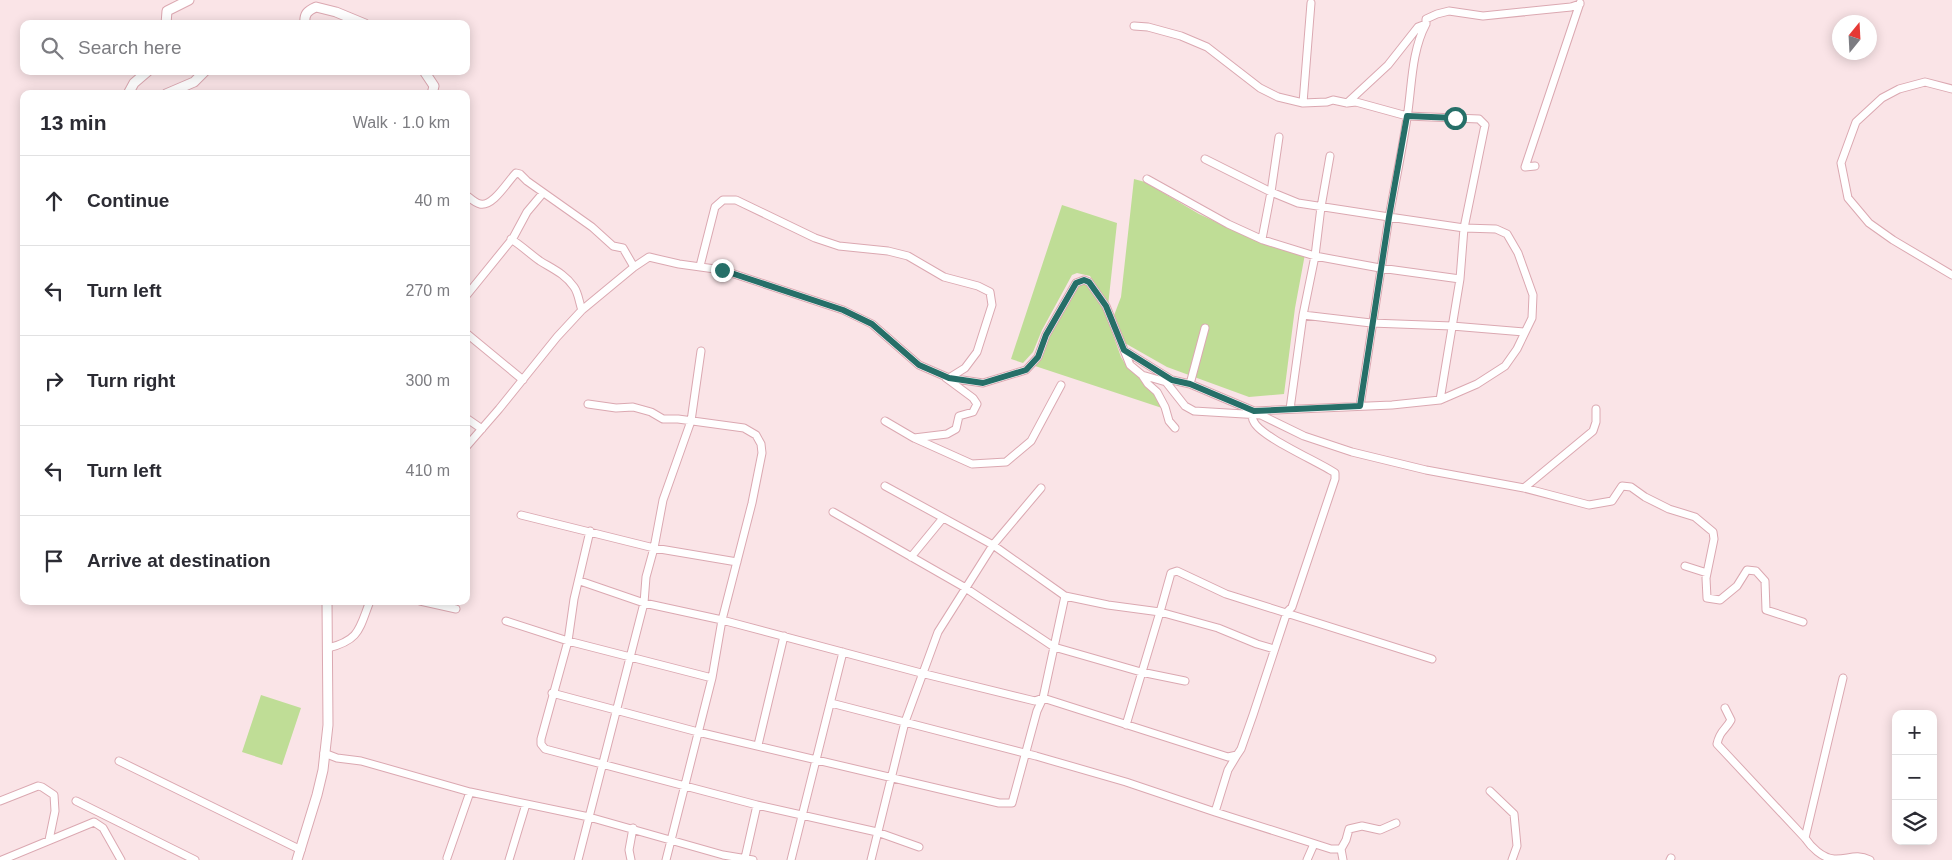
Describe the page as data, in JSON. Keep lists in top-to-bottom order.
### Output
{
  "north": "top",
  "page": {
    "search": "Search here",
    "heading": ["13 min", "Walk · 1.0 km"],
    "list": [
      ["Continue", "40 m"],
      ["Turn left", "270 m"],
      ["Turn right", "300 m"],
      ["Turn left", "410 m"],
      "Arrive at destination"
    ],
    "map_buttons": ["+", "−"]
  }
}
